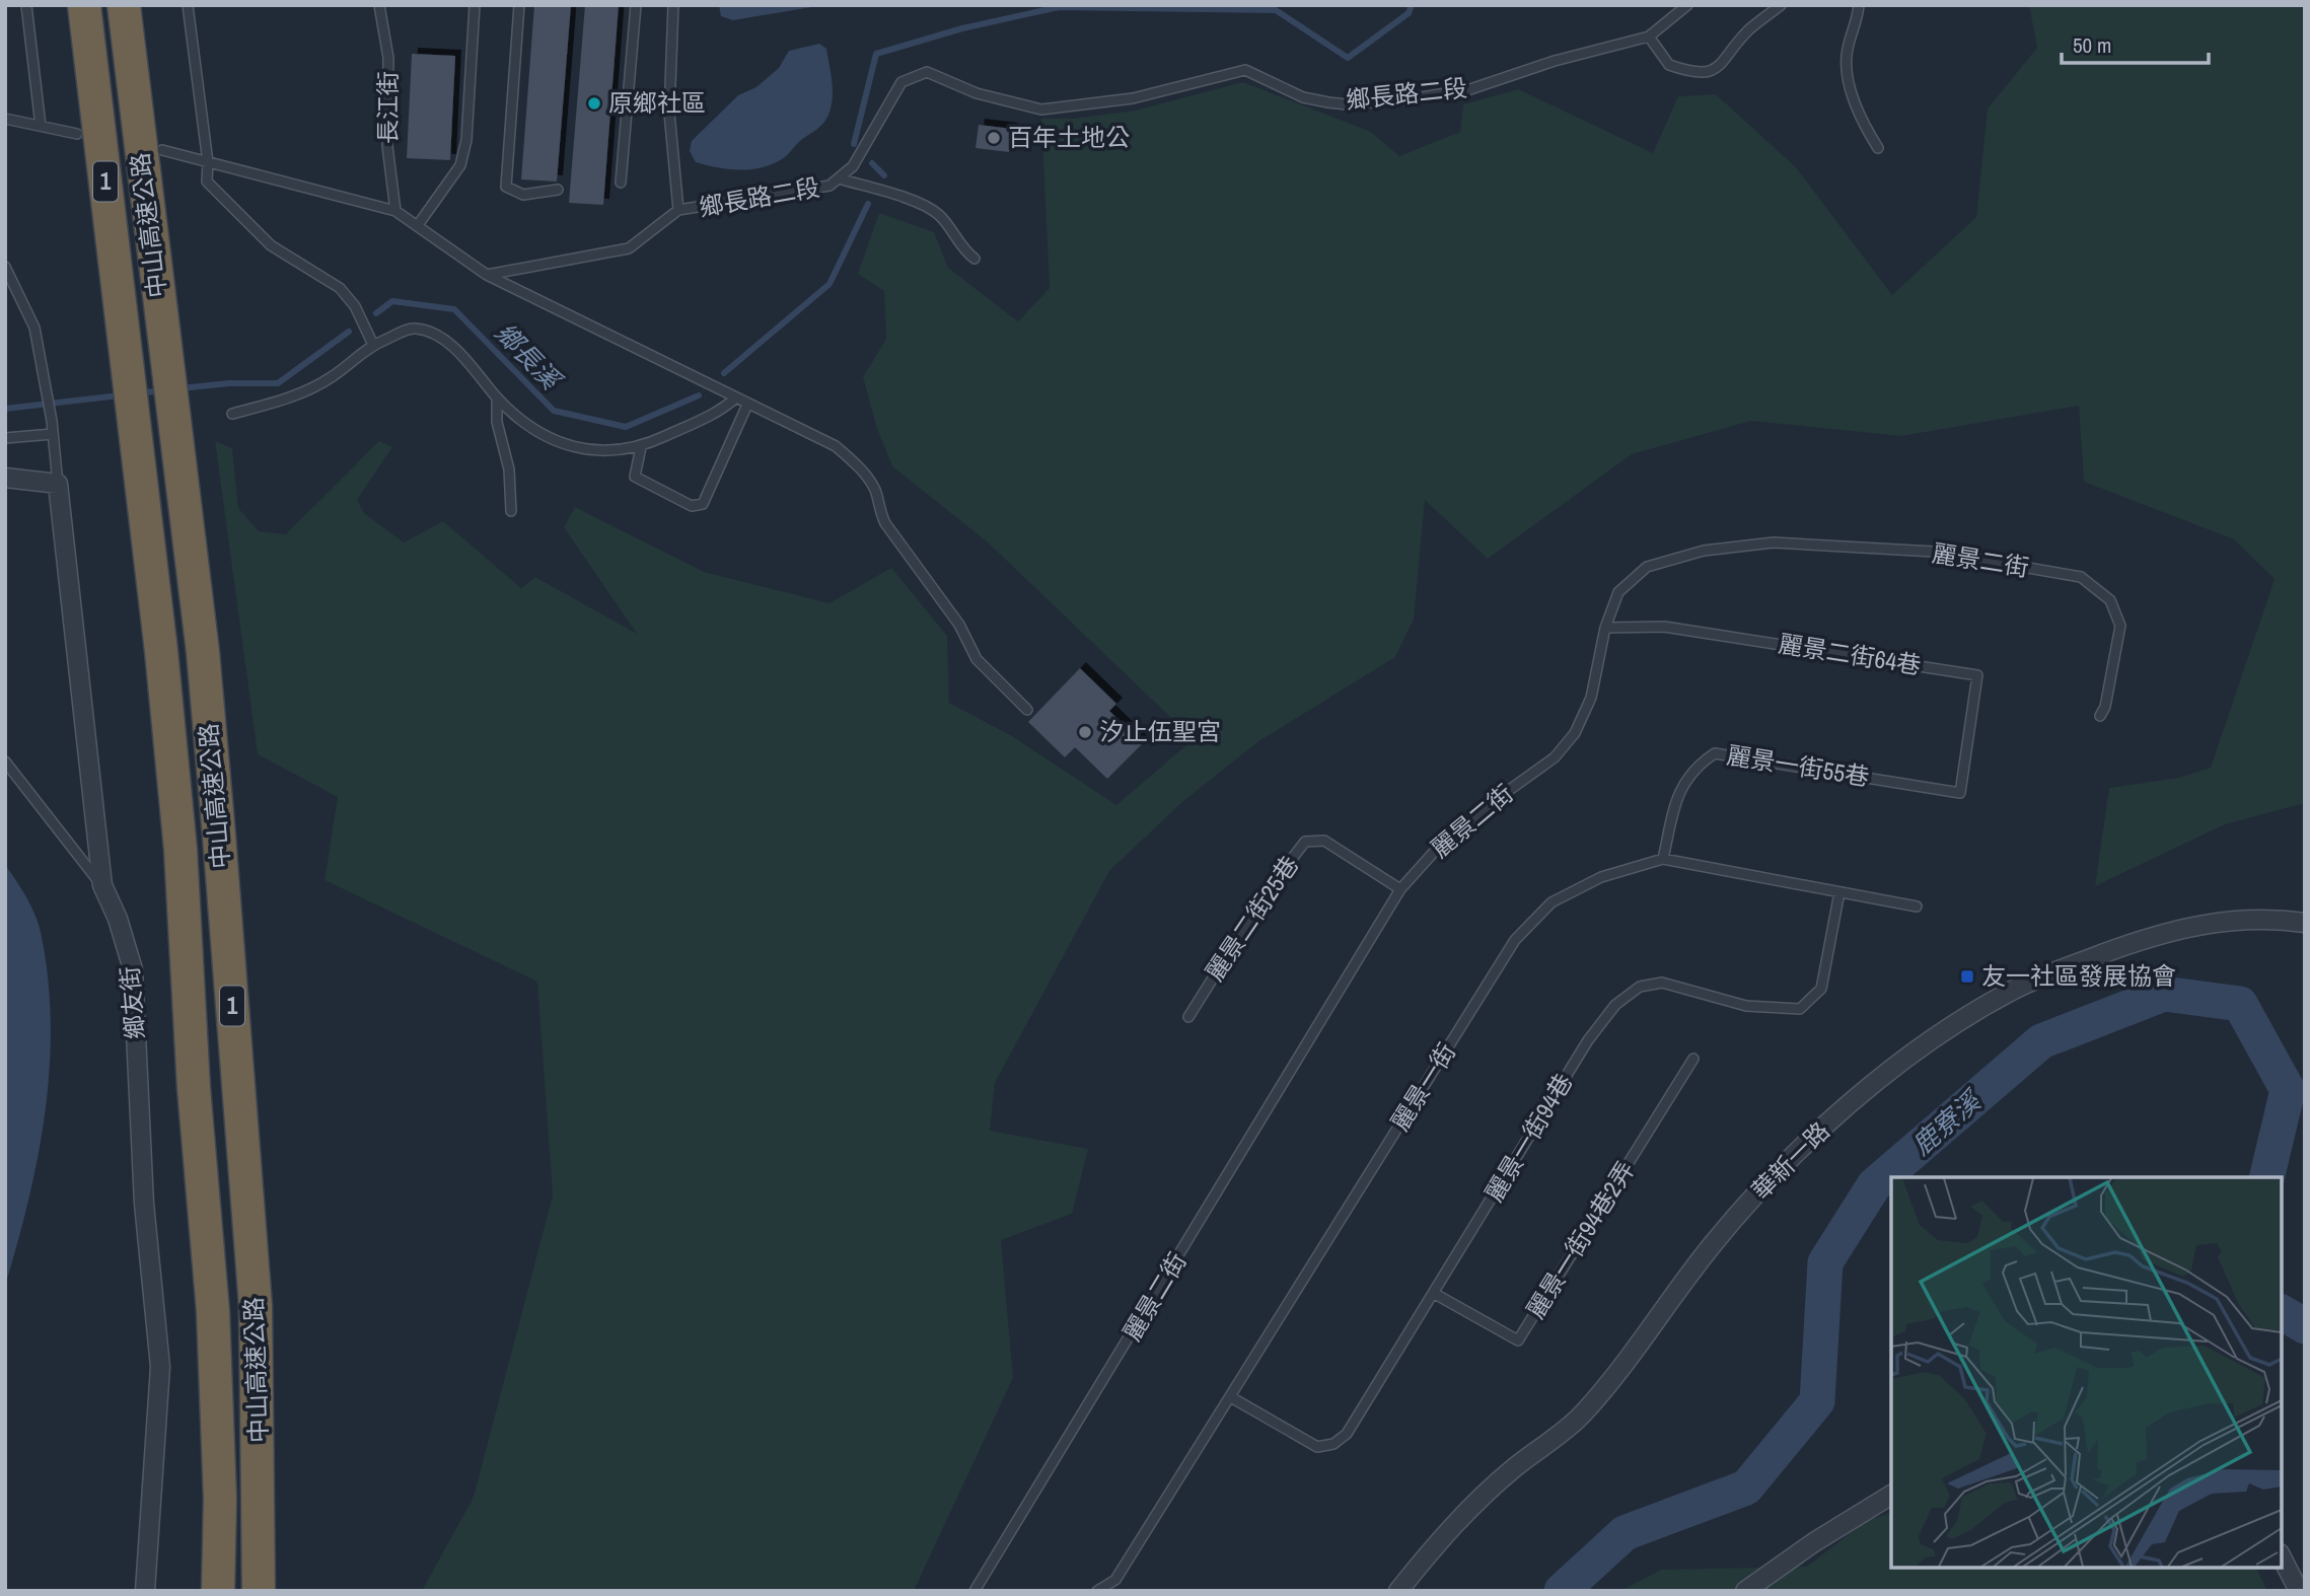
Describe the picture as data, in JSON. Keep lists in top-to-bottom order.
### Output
{
  "streets": {
    "highway": ["1", "中山高速公路"],
    "street": ["鄉友街", "華新一路"],
    "lane": [
      "鄉長路二段",
      "長江街",
      "麗景二街",
      "麗景二街64巷",
      "麗景一街55巷",
      "麗景二街25巷",
      "麗景一街",
      "麗景一街94巷",
      "麗景一街94巷2弄"
    ]
  },
  "crossings": [
    ["麗景二街", "麗景二街64巷"],
    ["麗景二街", "麗景二街25巷"],
    ["麗景二街64巷", "麗景一街55巷"],
    ["麗景一街55巷", "麗景一街"],
    ["麗景一街", "麗景一街94巷"],
    ["麗景一街94巷", "麗景一街94巷2弄"]
  ],
  "water": ["鄉長溪", "鹿寮溪"],
  "places": {
    "other": ["原鄉社區", "百年土地公", "汐止伍聖宮"],
    "transit": ["友一社區發展協會"]
  },
  "scale_bar": "50 m"
}
